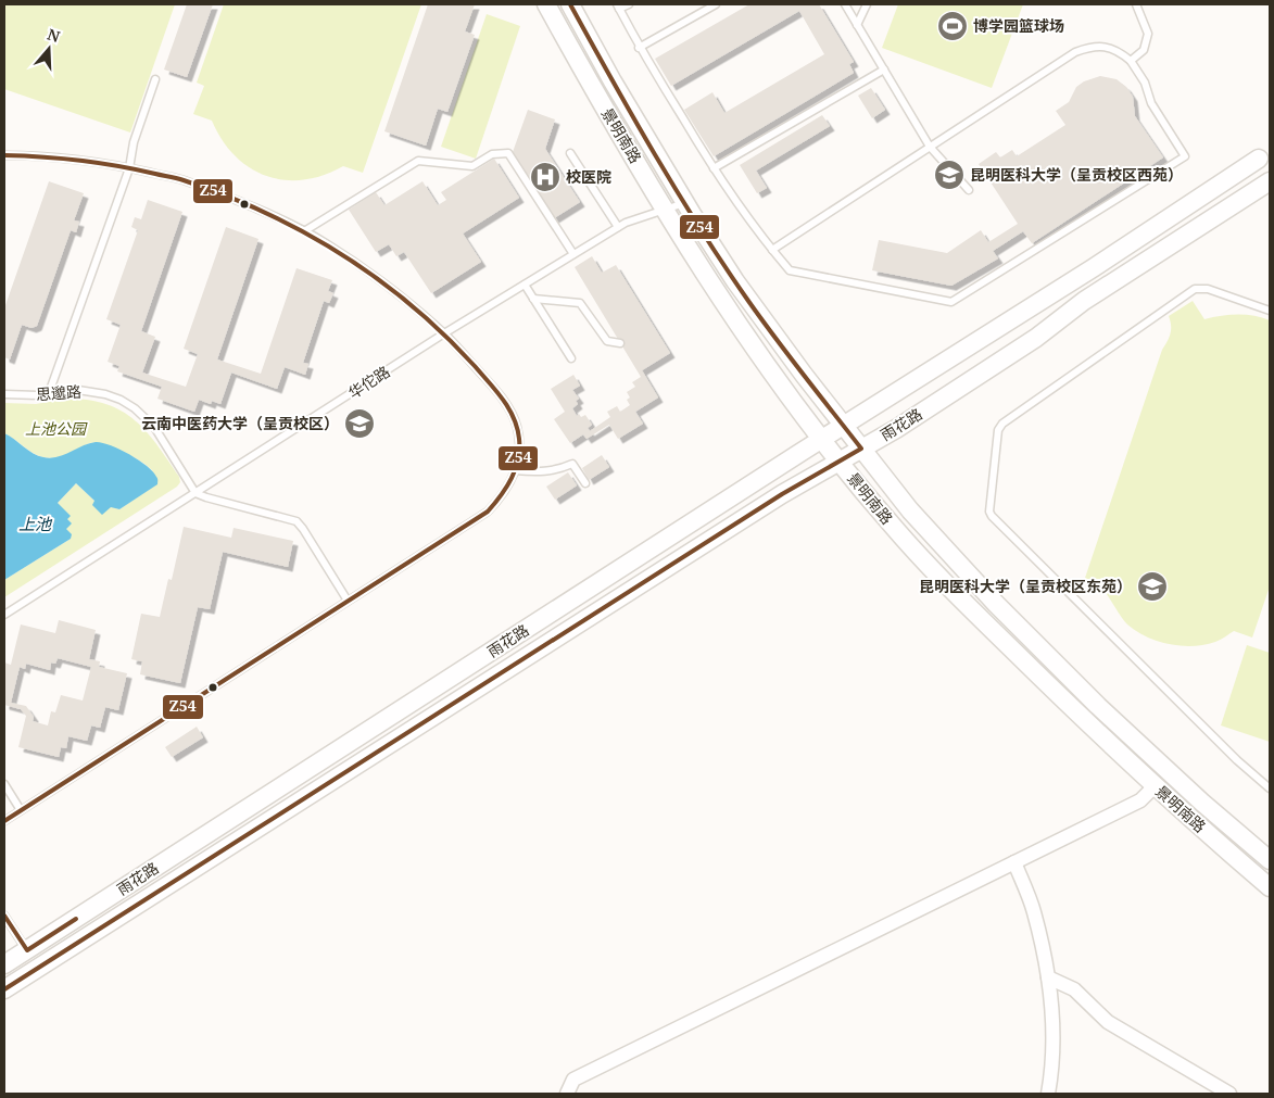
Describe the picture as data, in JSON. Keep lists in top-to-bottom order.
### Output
{
  "streets": {
    "street": ["景明南路", "雨花路"],
    "lane": ["华佗路", "思邈路"]
  },
  "crossings": [
    ["景明南路", "华佗路"],
    ["景明南路", "雨花路"],
    ["华佗路", "思邈路"]
  ],
  "water": ["上池"],
  "parks": ["上池公园"],
  "places": {
    "sports": ["博学园篮球场"],
    "school or university": ["昆明医科大学（呈贡校区西苑）", "云南中医药大学（呈贡校区）", "昆明医科大学（呈贡校区东苑）"],
    "hospital": ["校医院"]
  },
  "lines": ["transit line Z54"],
  "north": "top"
}
